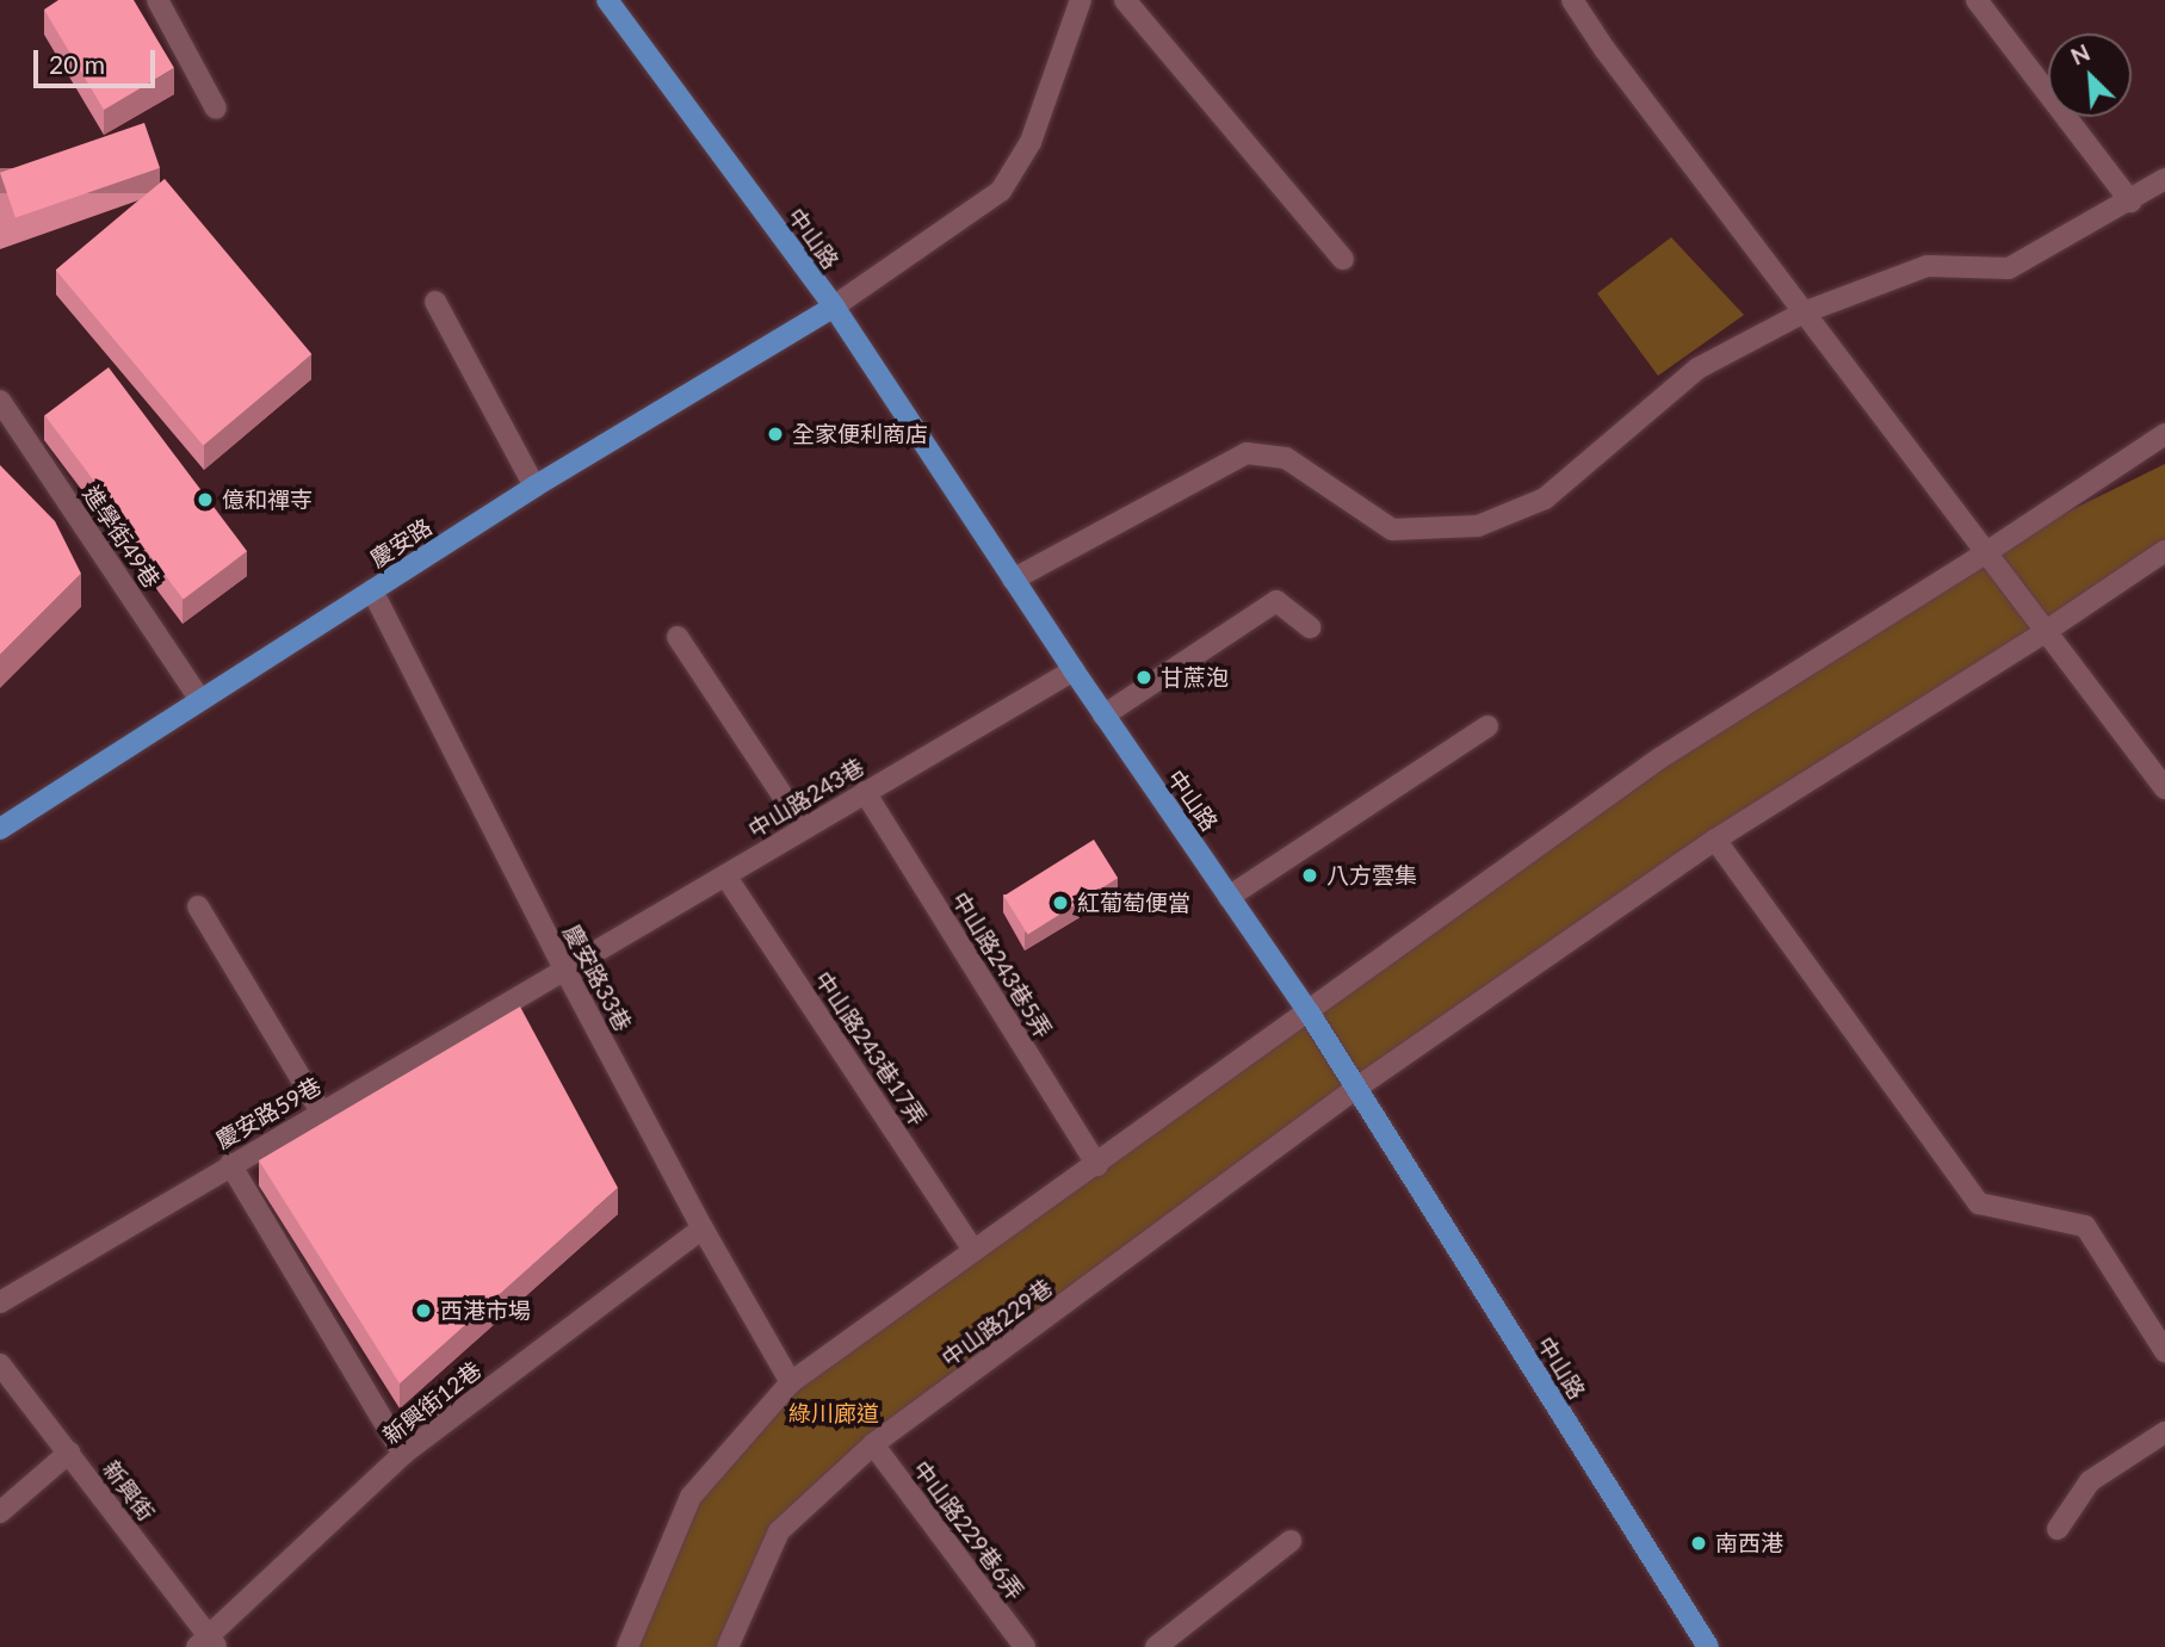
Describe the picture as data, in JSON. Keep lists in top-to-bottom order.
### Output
{
  "streets": {
    "main road": ["中山路", "慶安路"],
    "street": [
      "進學街49巷",
      "中山路243巷",
      "中山路243巷5弄",
      "慶安路33巷",
      "中山路243巷17弄",
      "慶安路59巷",
      "中山路229巷",
      "新興街12巷",
      "新興街",
      "中山路229巷6弄"
    ]
  },
  "crossings": [
    ["中山路", "慶安路"],
    ["中山路", "中山路243巷"],
    ["中山路", "中山路229巷"],
    ["進學街49巷", "慶安路"],
    ["慶安路", "慶安路33巷"],
    ["中山路243巷", "中山路243巷5弄"],
    ["中山路243巷", "慶安路33巷"],
    ["中山路243巷", "中山路243巷17弄"],
    ["中山路243巷", "慶安路59巷"],
    ["慶安路33巷", "慶安路59巷"],
    ["慶安路33巷", "新興街12巷"],
    ["中山路229巷", "中山路229巷6弄"],
    ["新興街12巷", "新興街"]
  ],
  "parks": ["綠川廊道"],
  "places": [
    "全家便利商店",
    "億和禪寺",
    "甘蔗泡",
    "八方雲集",
    "紅葡萄便當",
    "西港市場",
    "南西港"
  ],
  "scale_bar": "20 m",
  "north": "top left"
}
